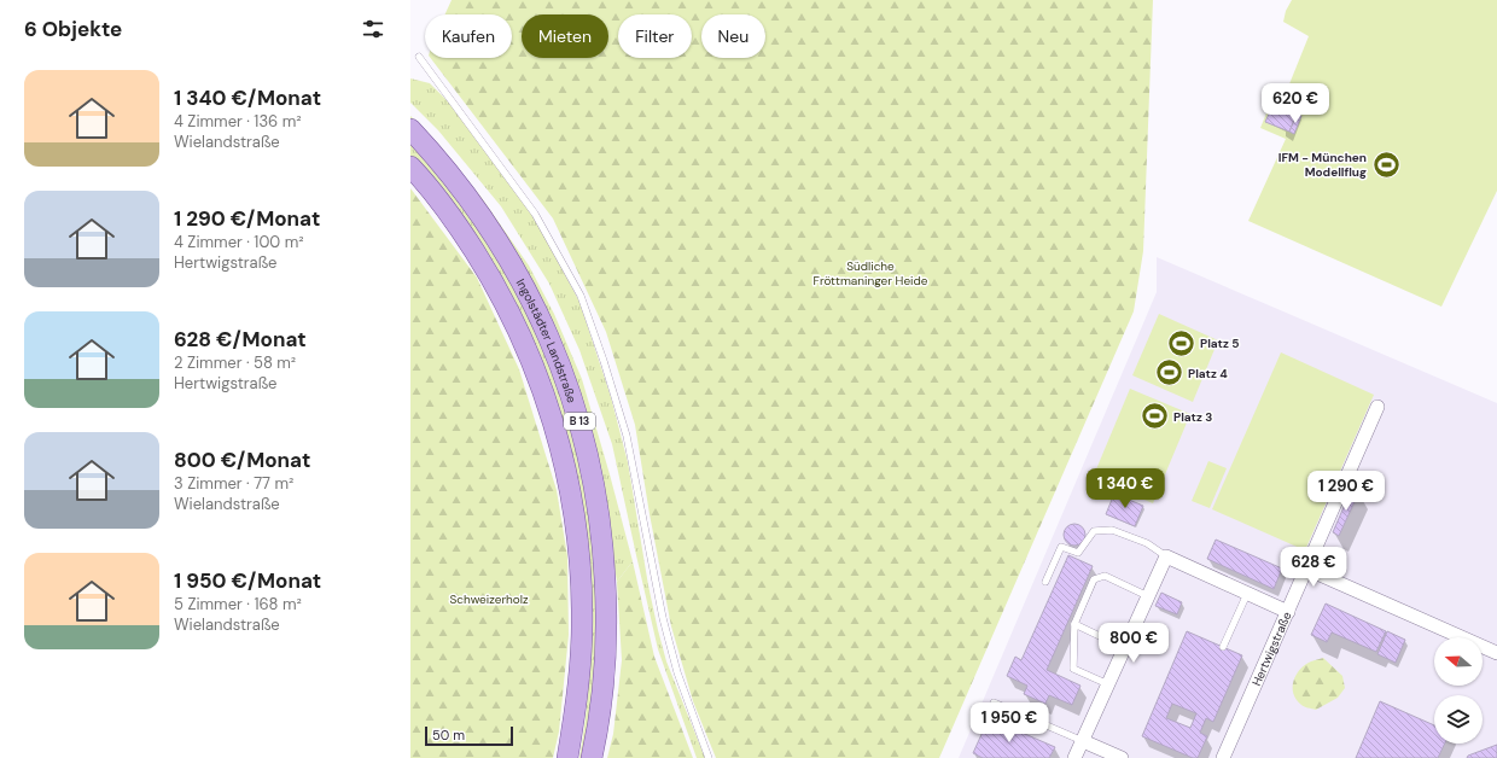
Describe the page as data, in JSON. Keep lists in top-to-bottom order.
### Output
{
  "streets": {
    "main road": ["Ingolstädter Landstraße", "B 13"],
    "street": ["Hertwigstraße"]
  },
  "parks": ["Südliche Fröttmaninger Heide", "Schweizerholz"],
  "places": {
    "sports": [
      "IFM - München Modellflug",
      "Platz 5",
      "Platz 4",
      "Platz 3"
    ]
  },
  "scale_bar": "50 m",
  "north": "left",
  "page": {
    "heading": "6 Objekte",
    "chip": [
      "Kaufen",
      "Mieten",
      "Filter",
      "Neu"
    ],
    "list": [
      {
        "name": "1 340 €/Monat",
        "note": "4 Zimmer · 136 m² · Wielandstraße"
      },
      {
        "name": "1 290 €/Monat",
        "note": "4 Zimmer · 100 m² · Hertwigstraße"
      },
      {
        "name": "628 €/Monat",
        "note": "2 Zimmer · 58 m² · Hertwigstraße"
      },
      {
        "name": "800 €/Monat",
        "note": "3 Zimmer · 77 m² · Wielandstraße"
      },
      {
        "name": "1 950 €/Monat",
        "note": "5 Zimmer · 168 m² · Wielandstraße"
      }
    ],
    "price": [
      "620 €",
      "1 340 €",
      "1 290 €",
      "628 €",
      "800 €",
      "1 950 €"
    ],
    "scale": "50 m"
  }
}
